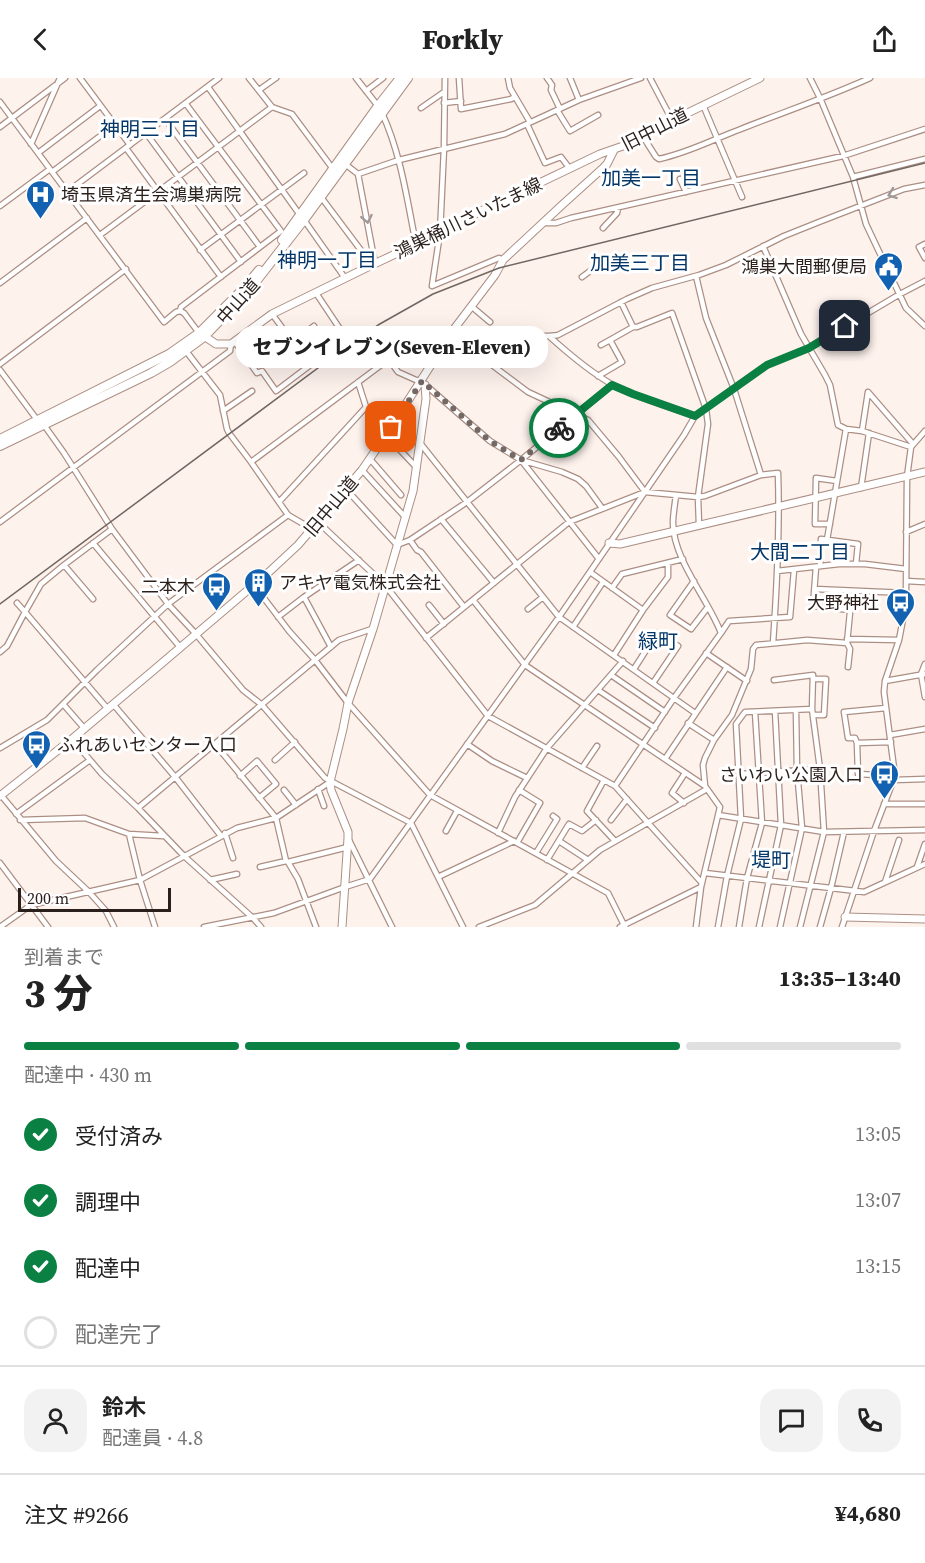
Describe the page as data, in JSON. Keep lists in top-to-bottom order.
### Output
{
  "streets": {
    "highway": ["中山道"],
    "main road": ["旧中山道", "鴻巣桶川さいたま線"]
  },
  "crossings": [
    ["旧中山道", "鴻巣桶川さいたま線"]
  ],
  "districts": [
    "神明三丁目",
    "加美一丁目",
    "神明一丁目",
    "加美三丁目",
    "大間二丁目",
    "緑町",
    "堤町"
  ],
  "places": {
    "hospital": ["埼玉県済生会鴻巣病院"],
    "public building": ["鴻巣大間郵便局"],
    "other": ["セブンイレブン(Seven-Eleven)"],
    "building": ["アキヤ電気株式会社"],
    "bus stop": [
      "二本木",
      "大野神社",
      "ふれあいセンター入口",
      "さいわい公園入口"
    ]
  },
  "scale_bar": "200 m",
  "page": {
    "header": "Forkly",
    "bubble": "セブンイレブン(Seven-Eleven)",
    "scale": "200 m",
    "heading": ["3 分", "到着まで", "13:35–13:40"],
    "panel": [
      "鈴木",
      "配達員 · 4.8",
      "注文 #9266",
      "¥4,680"
    ],
    "bar": "配達中 · 430 m",
    "list": [
      ["受付済み", "13:05"],
      ["調理中", "13:07"],
      ["配達中", "13:15"],
      "配達完了"
    ]
  }
}
